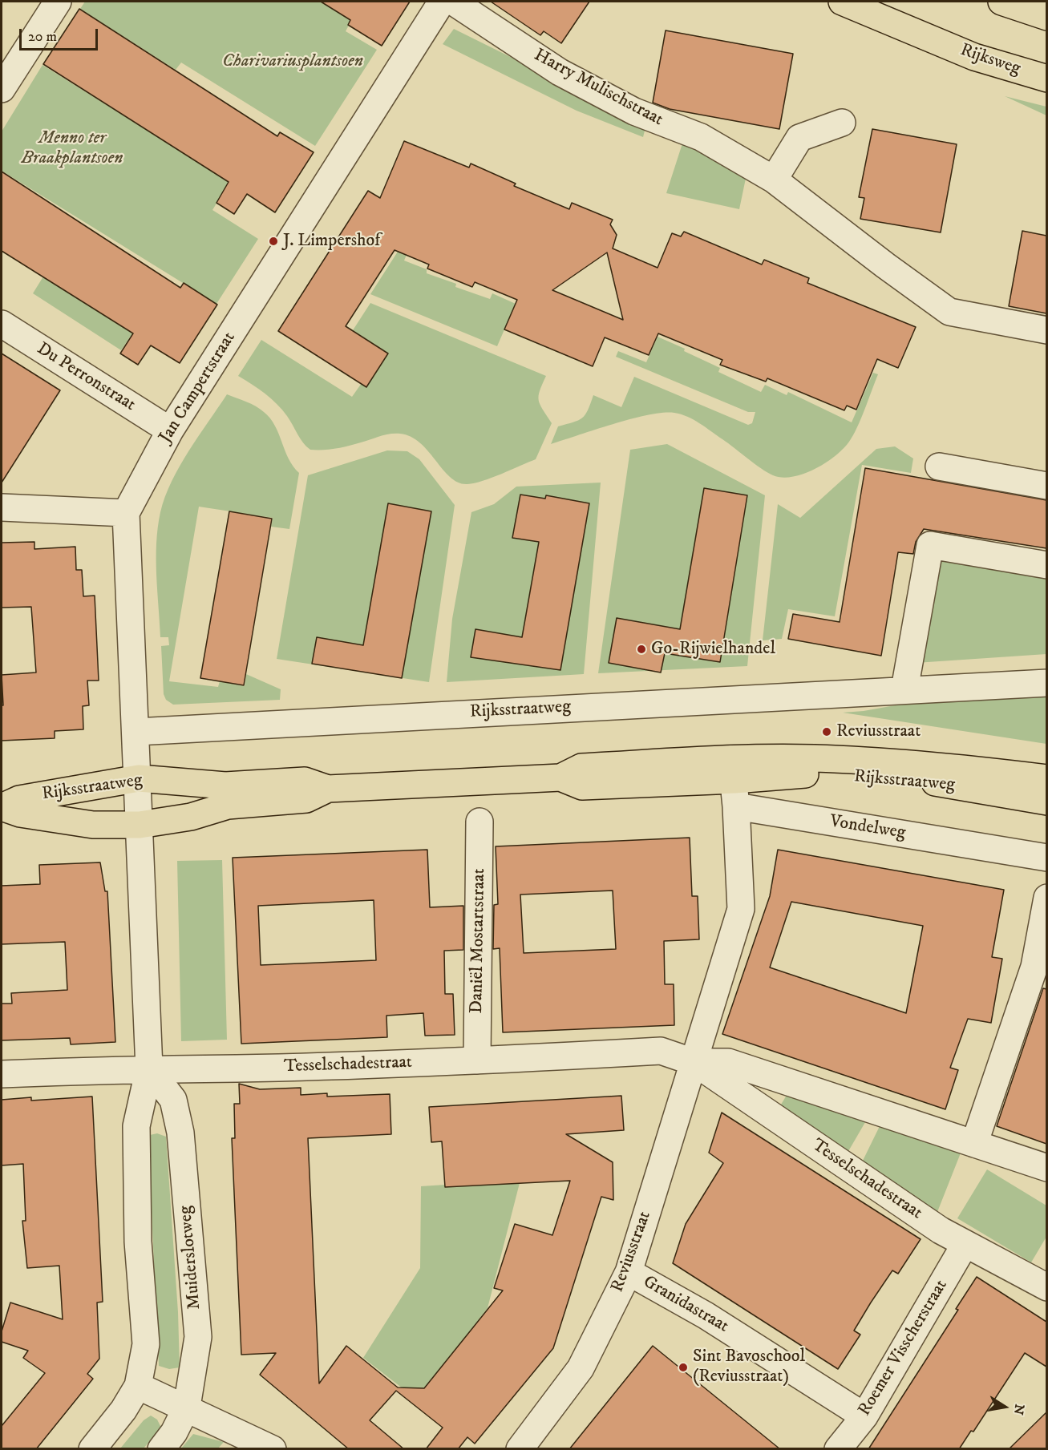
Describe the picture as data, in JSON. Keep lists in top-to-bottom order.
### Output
{
  "streets": {
    "main road": ["Rijksweg", "Rijksstraatweg"],
    "street": [
      "Harry Mulischstraat",
      "Du Perronstraat",
      "Jan Campertstraat",
      "Vondelweg",
      "Daniël Mostartstraat",
      "Tesselschadestraat",
      "Reviusstraat",
      "Muiderslotweg",
      "Granidastraat",
      "Roemer Visscherstraat"
    ]
  },
  "crossings": [
    ["Du Perronstraat", "Jan Campertstraat"],
    ["Vondelweg", "Reviusstraat"],
    ["Daniël Mostartstraat", "Tesselschadestraat"],
    ["Tesselschadestraat", "Reviusstraat"],
    ["Tesselschadestraat", "Muiderslotweg"],
    ["Tesselschadestraat", "Roemer Visscherstraat"],
    ["Reviusstraat", "Granidastraat"],
    ["Granidastraat", "Roemer Visscherstraat"]
  ],
  "parks": ["Charivariusplantsoen", "Menno ter Braakplantsoen"],
  "places": [
    "J. Limpershof",
    "Go-Rijwielhandel",
    "Reviusstraat",
    "Sint Bavoschool (Reviusstraat)"
  ],
  "scale_bar": "20 m",
  "north": "right"
}
